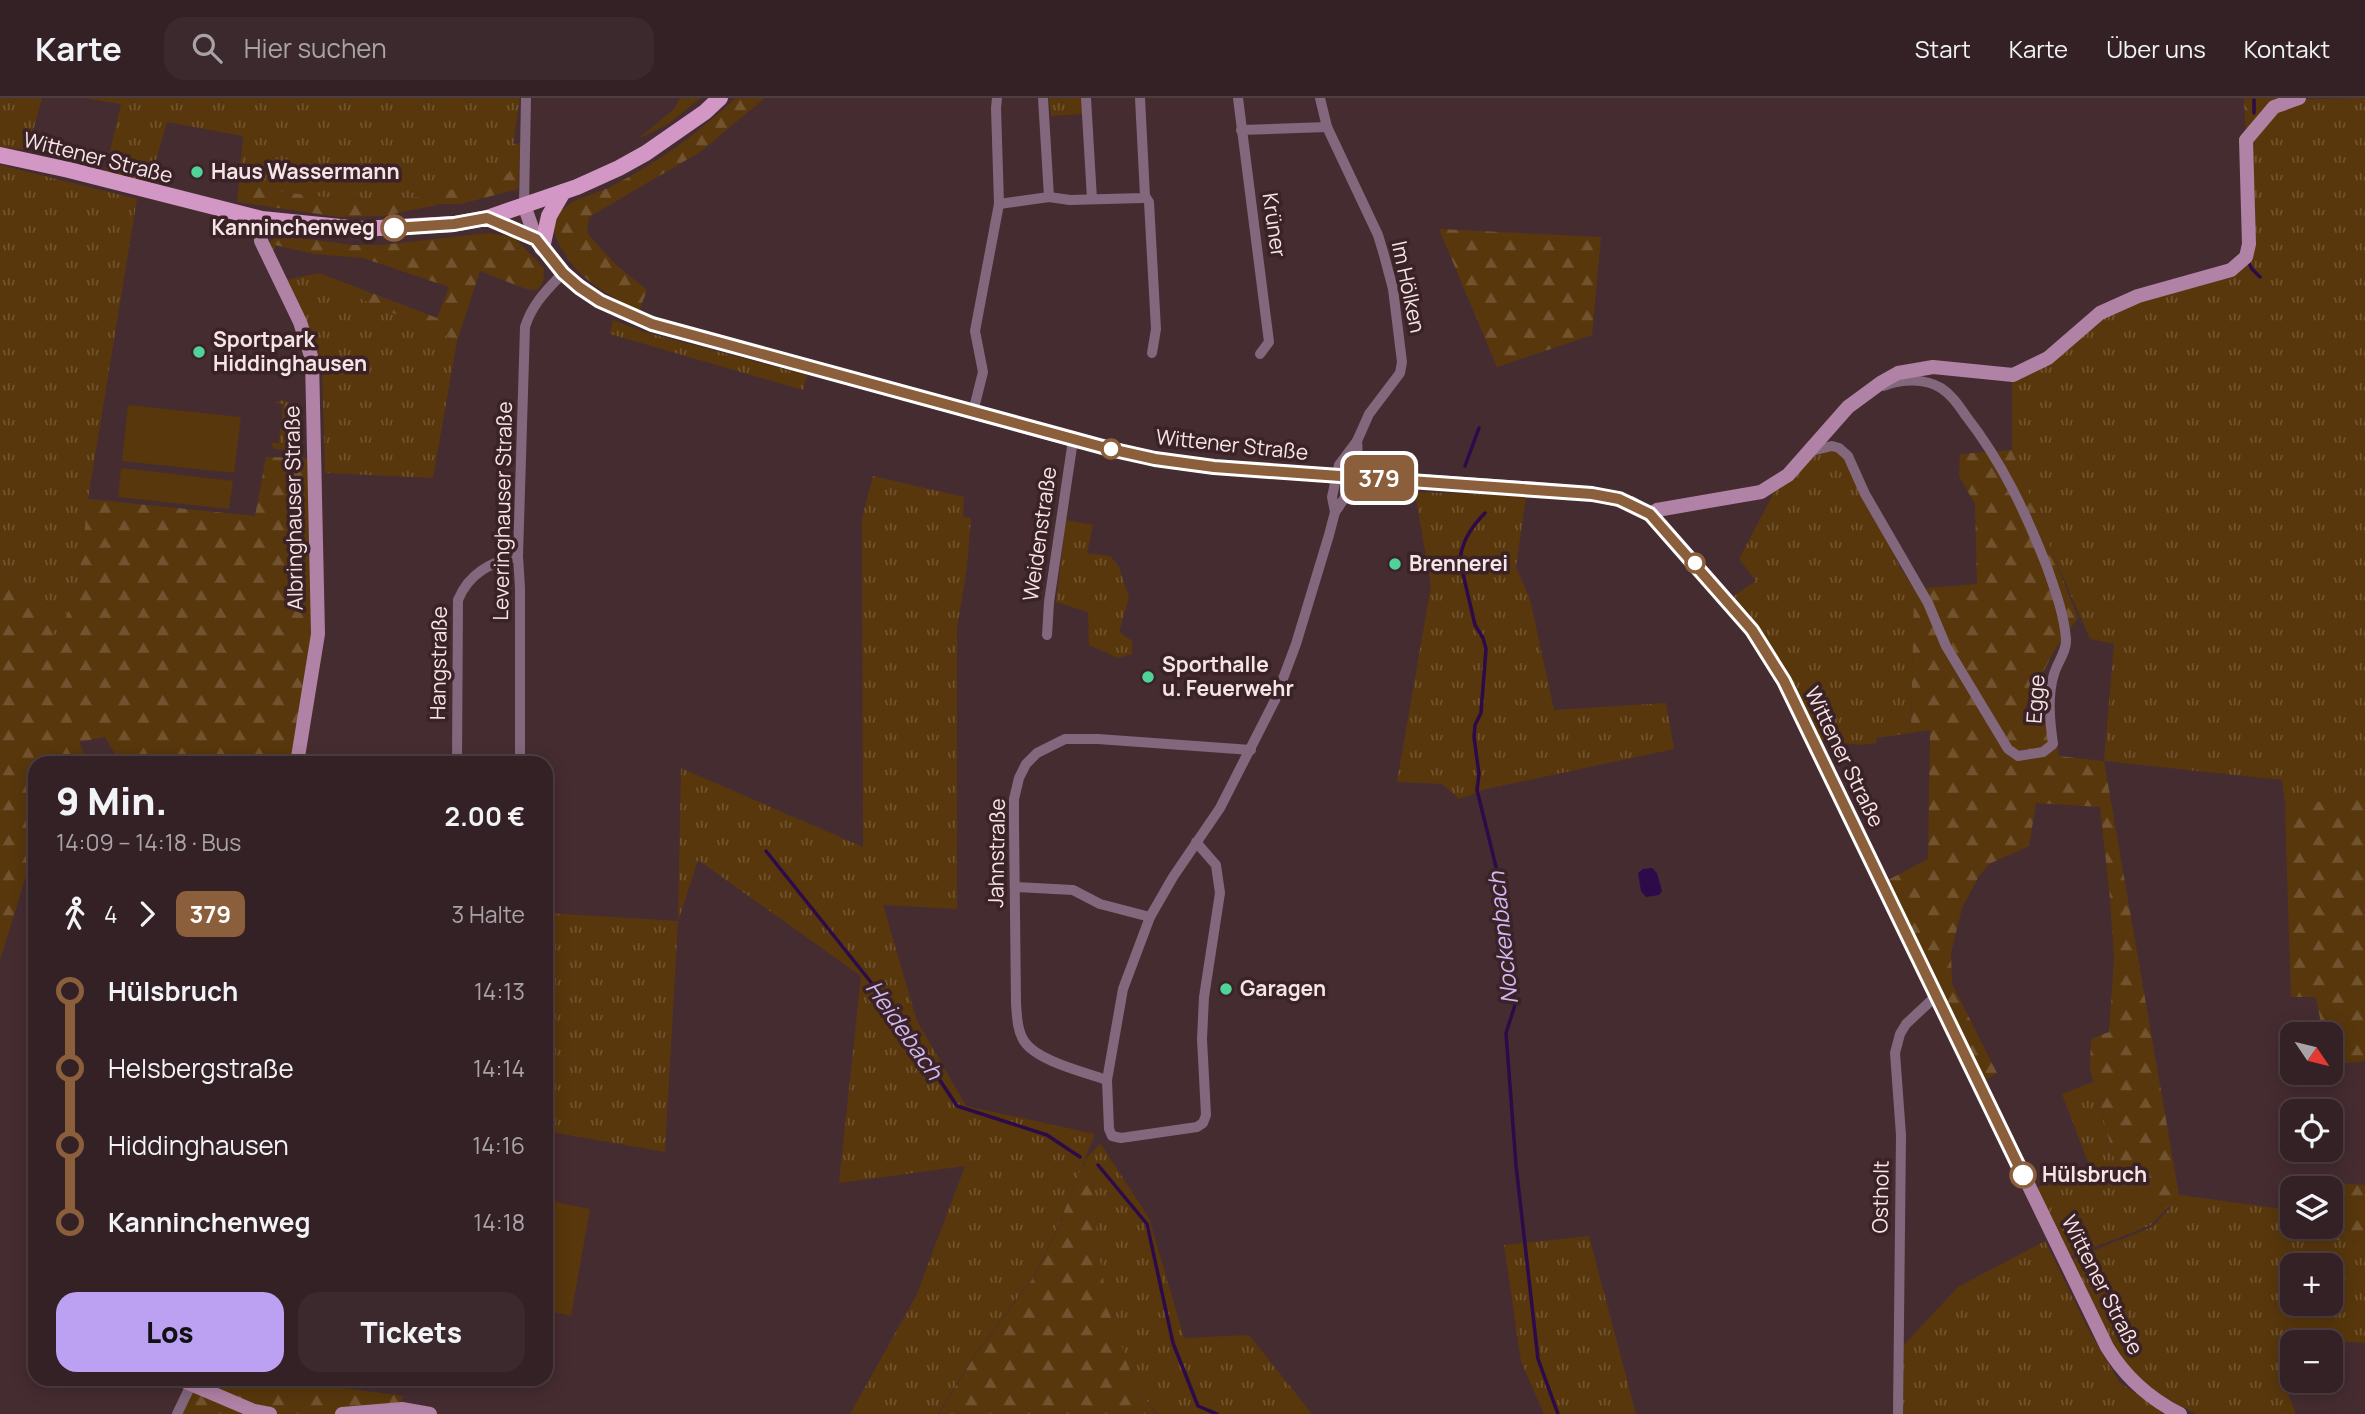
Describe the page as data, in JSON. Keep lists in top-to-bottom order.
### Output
{
  "streets": {
    "main road": ["Wittener Straße", "Albringhauser Straße"],
    "street": [
      "Krüner",
      "Im Hölken",
      "Leveringhauser Straße",
      "Weidenstraße",
      "Hangstraße",
      "Egge",
      "Jahnstraße",
      "Ostholt"
    ]
  },
  "crossings": [
    ["Wittener Straße", "Im Hölken"],
    ["Wittener Straße", "Albringhauser Straße"],
    ["Wittener Straße", "Leveringhauser Straße"],
    ["Wittener Straße", "Weidenstraße"],
    ["Wittener Straße", "Ostholt"],
    ["Leveringhauser Straße", "Hangstraße"]
  ],
  "water": ["Nockenbach", "Heidebach"],
  "places": [
    "Haus Wassermann",
    "Kanninchenweg",
    "Sportpark Hiddinghausen",
    "Brennerei",
    "Sporthalle u. Feuerwehr",
    "Garagen",
    "Hülsbruch"
  ],
  "lines": ["bus line 379"],
  "north": "bottom right",
  "page": {
    "header": "Karte",
    "search": "Hier suchen",
    "nav": [
      "Start",
      "Karte",
      "Über uns",
      "Kontakt"
    ],
    "on_map": "379",
    "heading": ["9 Min.", "14:09 – 14:18 · Bus", "2.00 €"],
    "legs": ["4", "379", "3 Halte"],
    "list": [
      {
        "name": "Hülsbruch",
        "value": "14:13"
      },
      {
        "name": "Helsbergstraße",
        "value": "14:14"
      },
      {
        "name": "Hiddinghausen",
        "value": "14:16"
      },
      {
        "name": "Kanninchenweg",
        "value": "14:18"
      }
    ],
    "map_buttons": ["+", "−"],
    "buttons": ["Los", "Tickets"]
  }
}
